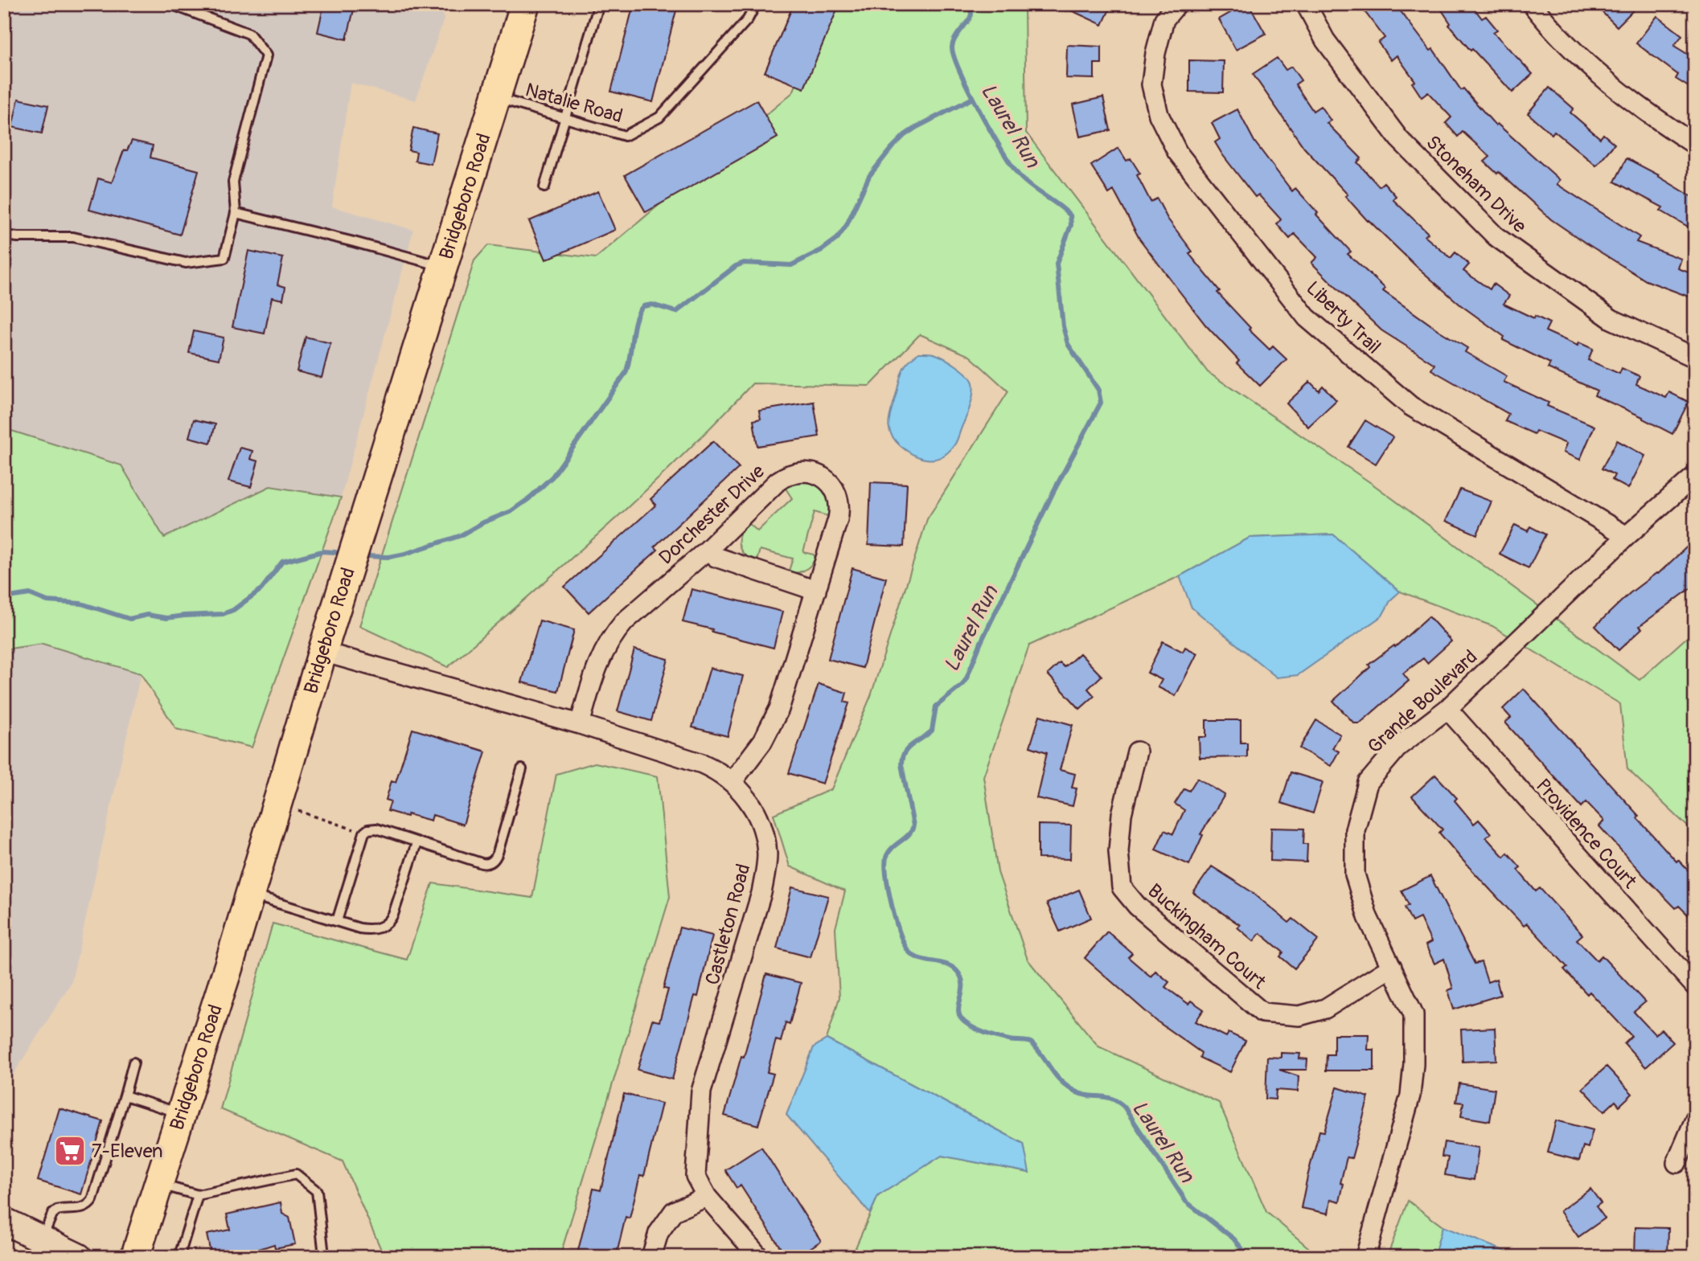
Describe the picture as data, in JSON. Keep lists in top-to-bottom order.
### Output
{
  "streets": {
    "main road": ["Bridgeboro Road"],
    "street": [
      "Stoneham Drive",
      "Liberty Trail",
      "Dorchester Drive",
      "Grande Boulevard",
      "Providence Court",
      "Castleton Road",
      "Buckingham Court"
    ],
    "lane": ["Natalie Road"]
  },
  "crossings": [
    ["Natalie Road", "Bridgeboro Road"],
    ["Bridgeboro Road", "Castleton Road"],
    ["Liberty Trail", "Grande Boulevard"],
    ["Dorchester Drive", "Castleton Road"],
    ["Grande Boulevard", "Providence Court"],
    ["Grande Boulevard", "Buckingham Court"]
  ],
  "water": ["Laurel Run"],
  "places": {
    "supermarket": ["7-Eleven"]
  }
}
